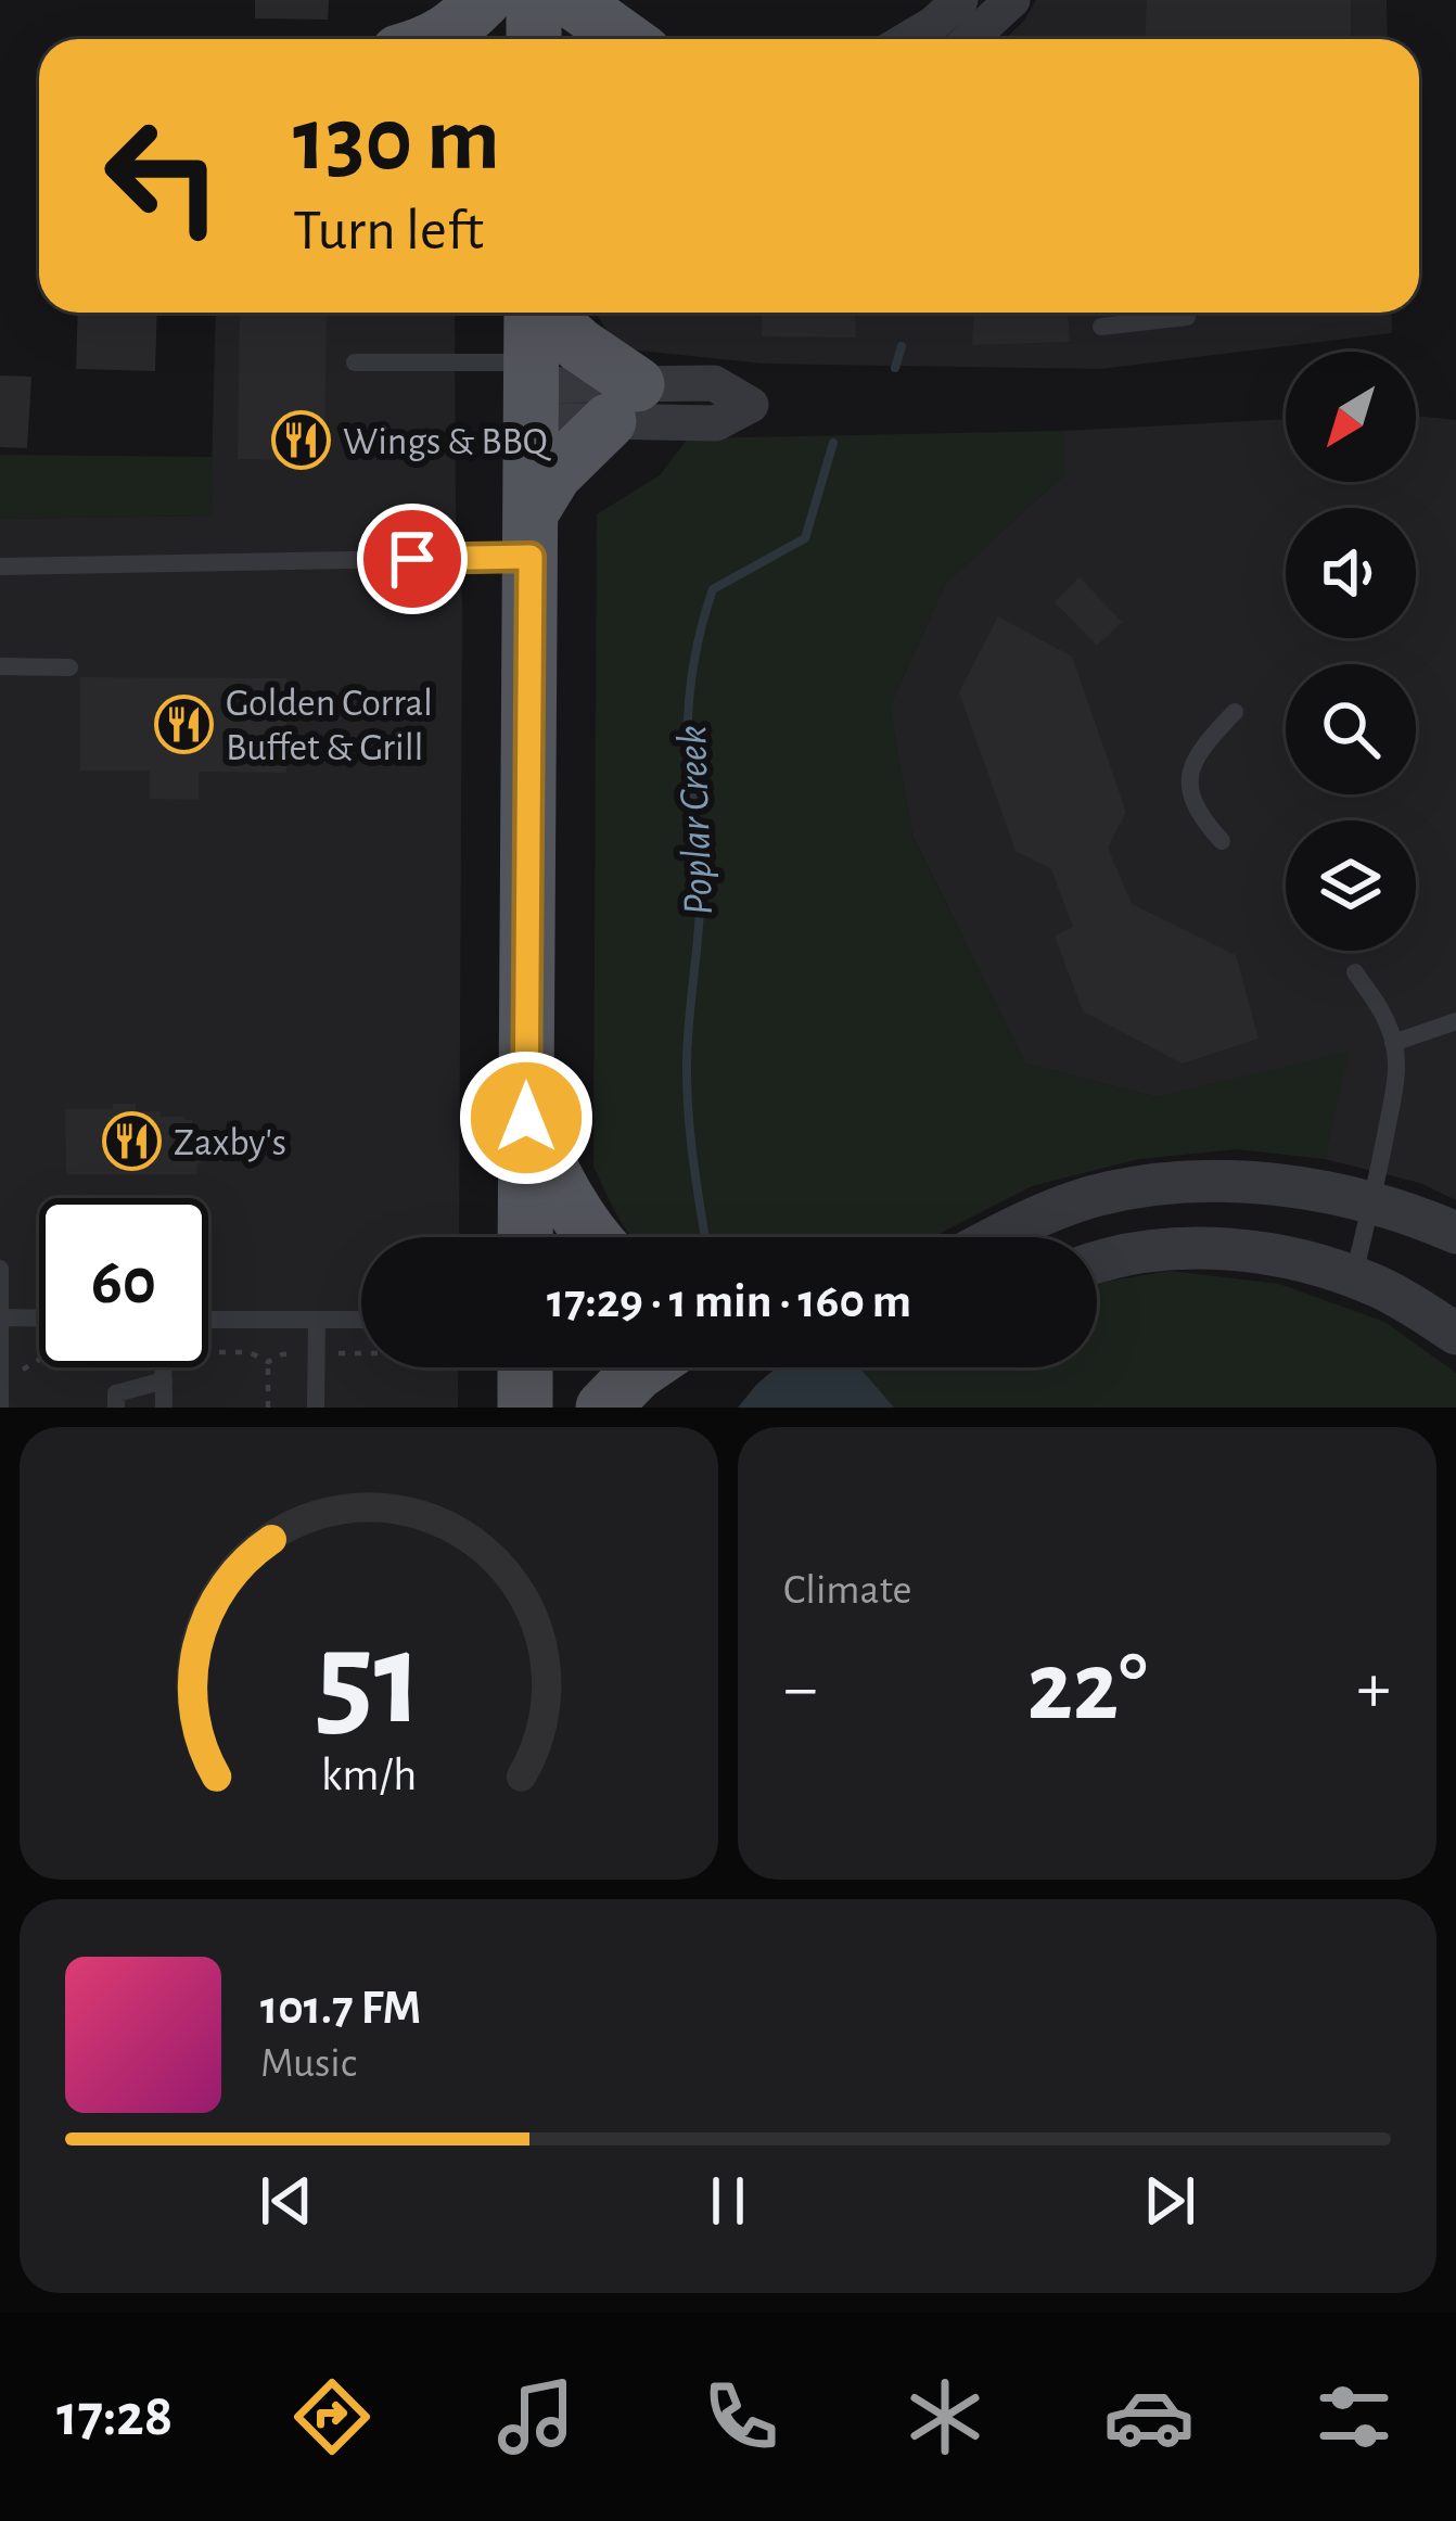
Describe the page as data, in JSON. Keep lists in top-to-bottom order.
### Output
{
  "water": ["Poplar Creek"],
  "places": {
    "restaurant": ["Wings & BBQ", "Golden Corral Buffet & Grill", "Zaxby's"]
  },
  "north": "bottom left",
  "page": {
    "turn": ["130 m", "Turn left"],
    "limit": "60",
    "trip": "17:29 · 1 min · 160 m",
    "tile": "Climate",
    "heat": ["−", "22°", "+"],
    "song": ["101.7 FM", "Music"],
    "tabs": "17:28",
    "gauge": ["51", "km/h"]
  }
}
